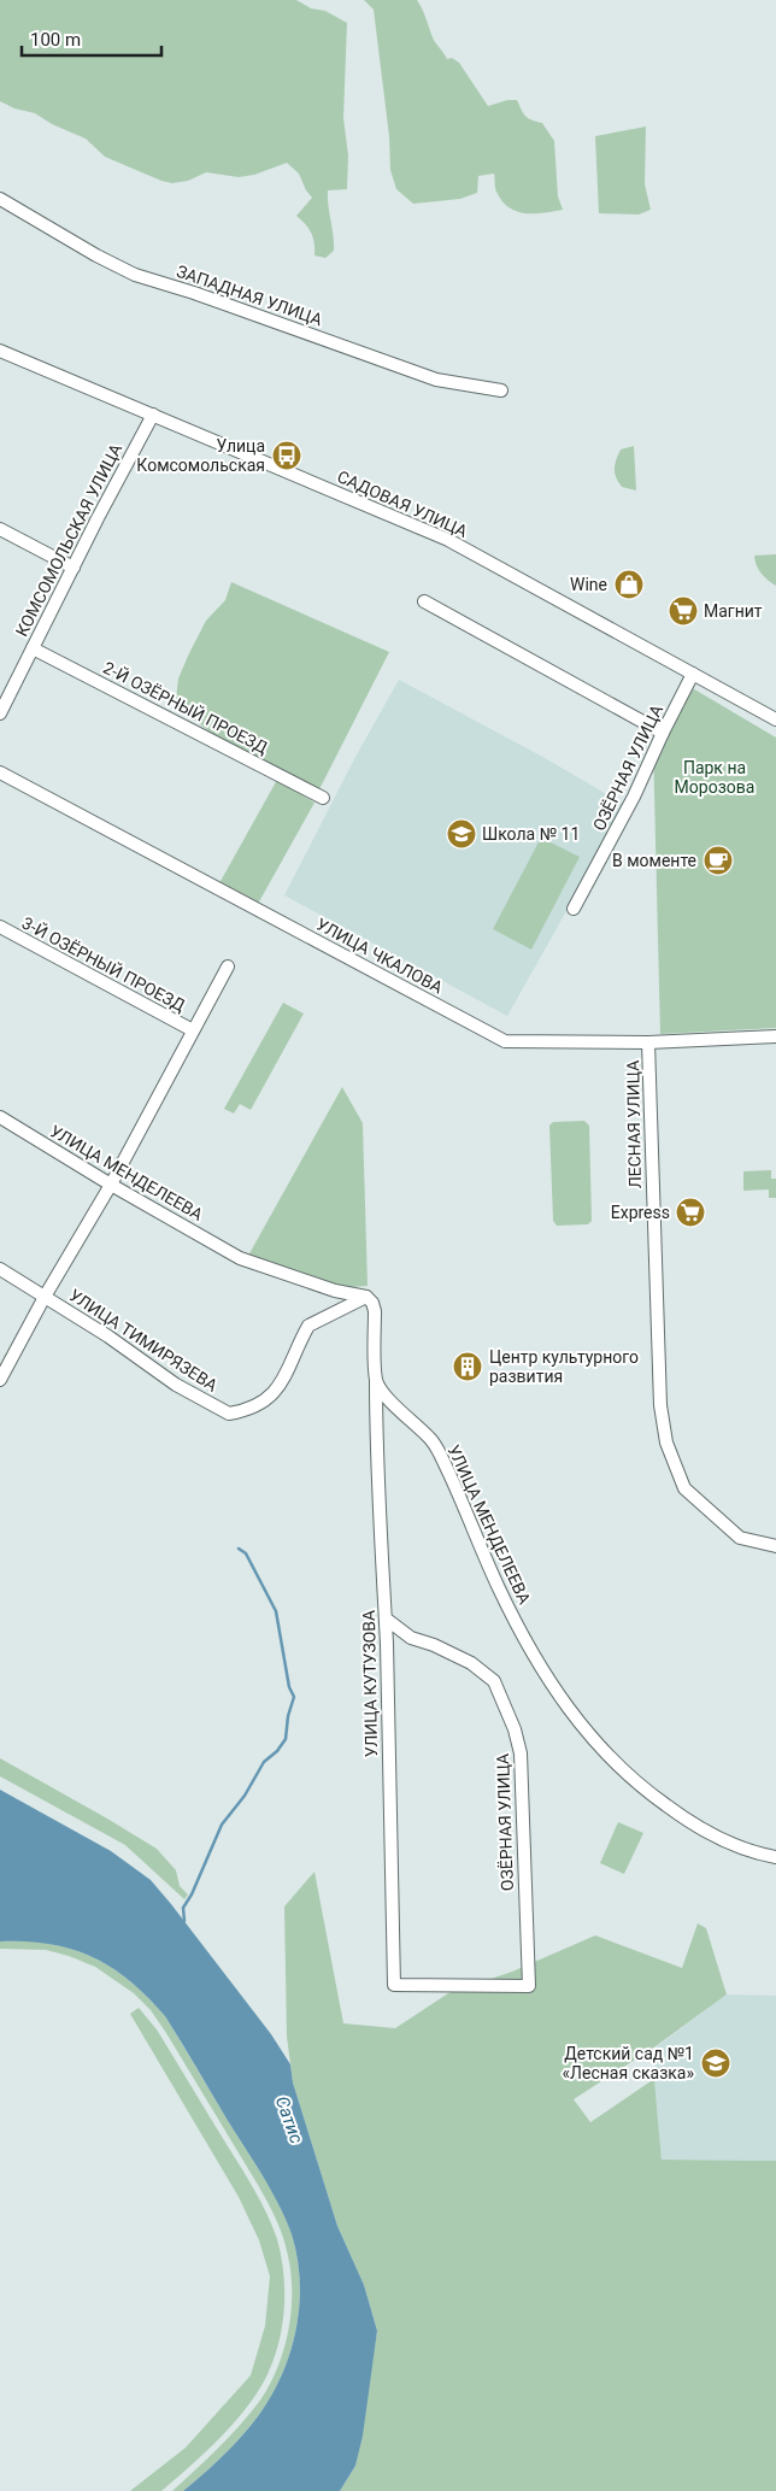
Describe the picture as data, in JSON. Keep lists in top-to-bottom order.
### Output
{
  "streets": {
    "street": [
      "ЗАПАДНАЯ УЛИЦА",
      "САДОВАЯ УЛИЦА",
      "КОМСОМОЛЬСКАЯ УЛИЦА",
      "2-Й ОЗЁРНЫЙ ПРОЕЗД",
      "ОЗЁРНАЯ УЛИЦА",
      "УЛИЦА ЧКАЛОВА",
      "3-Й ОЗЁРНЫЙ ПРОЕЗД",
      "ЛЕСНАЯ УЛИЦА",
      "УЛИЦА МЕНДЕЛЕЕВА",
      "УЛИЦА ТИМИРЯЗЕВА",
      "УЛИЦА КУТУЗОВА"
    ]
  },
  "crossings": [
    ["САДОВАЯ УЛИЦА", "КОМСОМОЛЬСКАЯ УЛИЦА"],
    ["САДОВАЯ УЛИЦА", "ОЗЁРНАЯ УЛИЦА"],
    ["КОМСОМОЛЬСКАЯ УЛИЦА", "2-Й ОЗЁРНЫЙ ПРОЕЗД"],
    ["ОЗЁРНАЯ УЛИЦА", "УЛИЦА КУТУЗОВА"],
    ["УЛИЦА ЧКАЛОВА", "ЛЕСНАЯ УЛИЦА"],
    ["УЛИЦА МЕНДЕЛЕЕВА", "УЛИЦА ТИМИРЯЗЕВА"],
    ["УЛИЦА МЕНДЕЛЕЕВА", "УЛИЦА КУТУЗОВА"]
  ],
  "water": ["Сатис"],
  "parks": ["Парк на Морозова"],
  "places": {
    "bus stop": ["Улица Комсомольская"],
    "shop": ["Wine"],
    "supermarket": ["Магнит", "Express"],
    "school or university": ["Школа № 11", "Детский сад №1 «Лесная сказка»"],
    "cafe": ["В моменте"],
    "building": ["Центр культурного развития"]
  },
  "scale_bar": "100 m"
}
